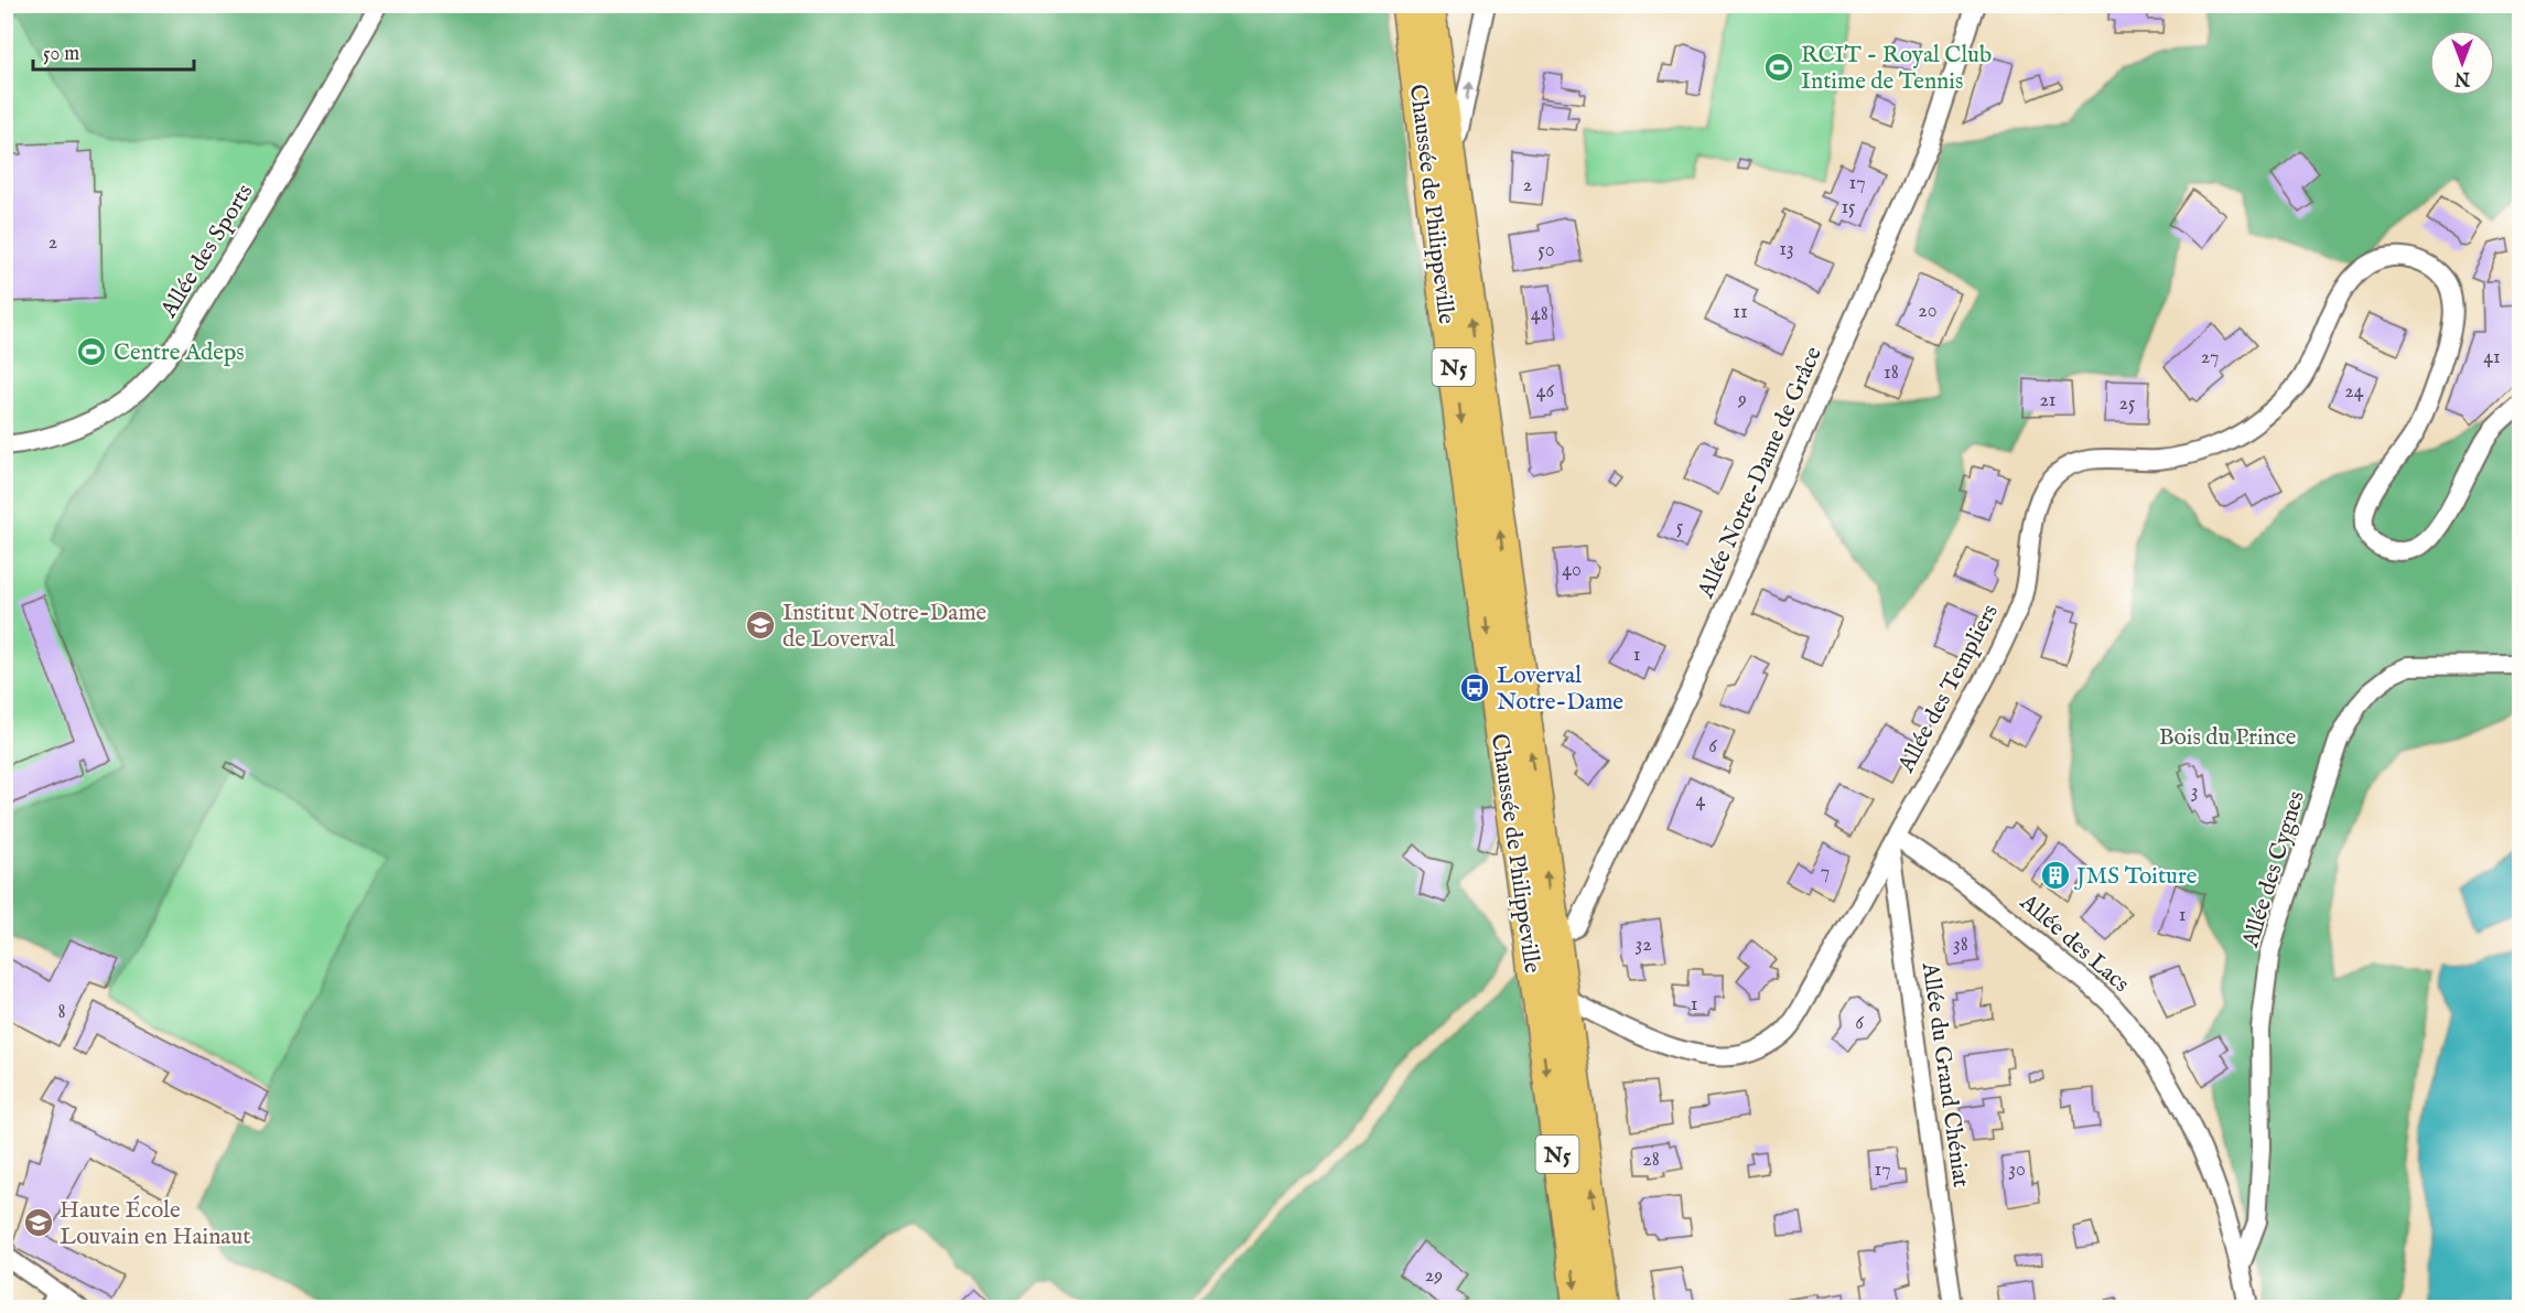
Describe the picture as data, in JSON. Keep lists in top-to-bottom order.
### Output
{
  "streets": {
    "main road": ["Chaussée de Philippeville", "N5"],
    "street": [
      "Allée des Sports",
      "Allée Notre-Dame de Grâce",
      "Allée des Templiers",
      "Allée des Cygnes",
      "Allée des Lacs",
      "Allée du Grand Chéniat"
    ]
  },
  "crossings": [
    ["Chaussée de Philippeville", "Allée Notre-Dame de Grâce"],
    ["Chaussée de Philippeville", "Allée des Templiers"],
    ["Allée des Templiers", "Allée des Lacs"],
    ["Allée des Templiers", "Allée du Grand Chéniat"],
    ["Allée des Cygnes", "Allée des Lacs"],
    ["Allée des Lacs", "Allée du Grand Chéniat"]
  ],
  "parks": ["Bois du Prince"],
  "places": {
    "sports": ["RCIT - Royal Club Intime de Tennis", "Centre Adeps"],
    "school or university": ["Institut Notre-Dame de Loverval", "Haute École Louvain en Hainaut"],
    "bus stop": ["Loverval Notre-Dame"],
    "building": ["JMS Toiture"]
  },
  "house_numbers": [
    "17",
    "2",
    "15",
    "2",
    "13",
    "50",
    "20",
    "11",
    "48",
    "27",
    "41",
    "18",
    "46",
    "24",
    "9",
    "21",
    "25",
    "5",
    "40",
    "1",
    "6",
    "3",
    "4",
    "7",
    "1",
    "32",
    "38",
    "1",
    "8",
    "6",
    "28",
    "17",
    "30",
    "29"
  ],
  "scale_bar": "50 m",
  "north": "bottom"
}
